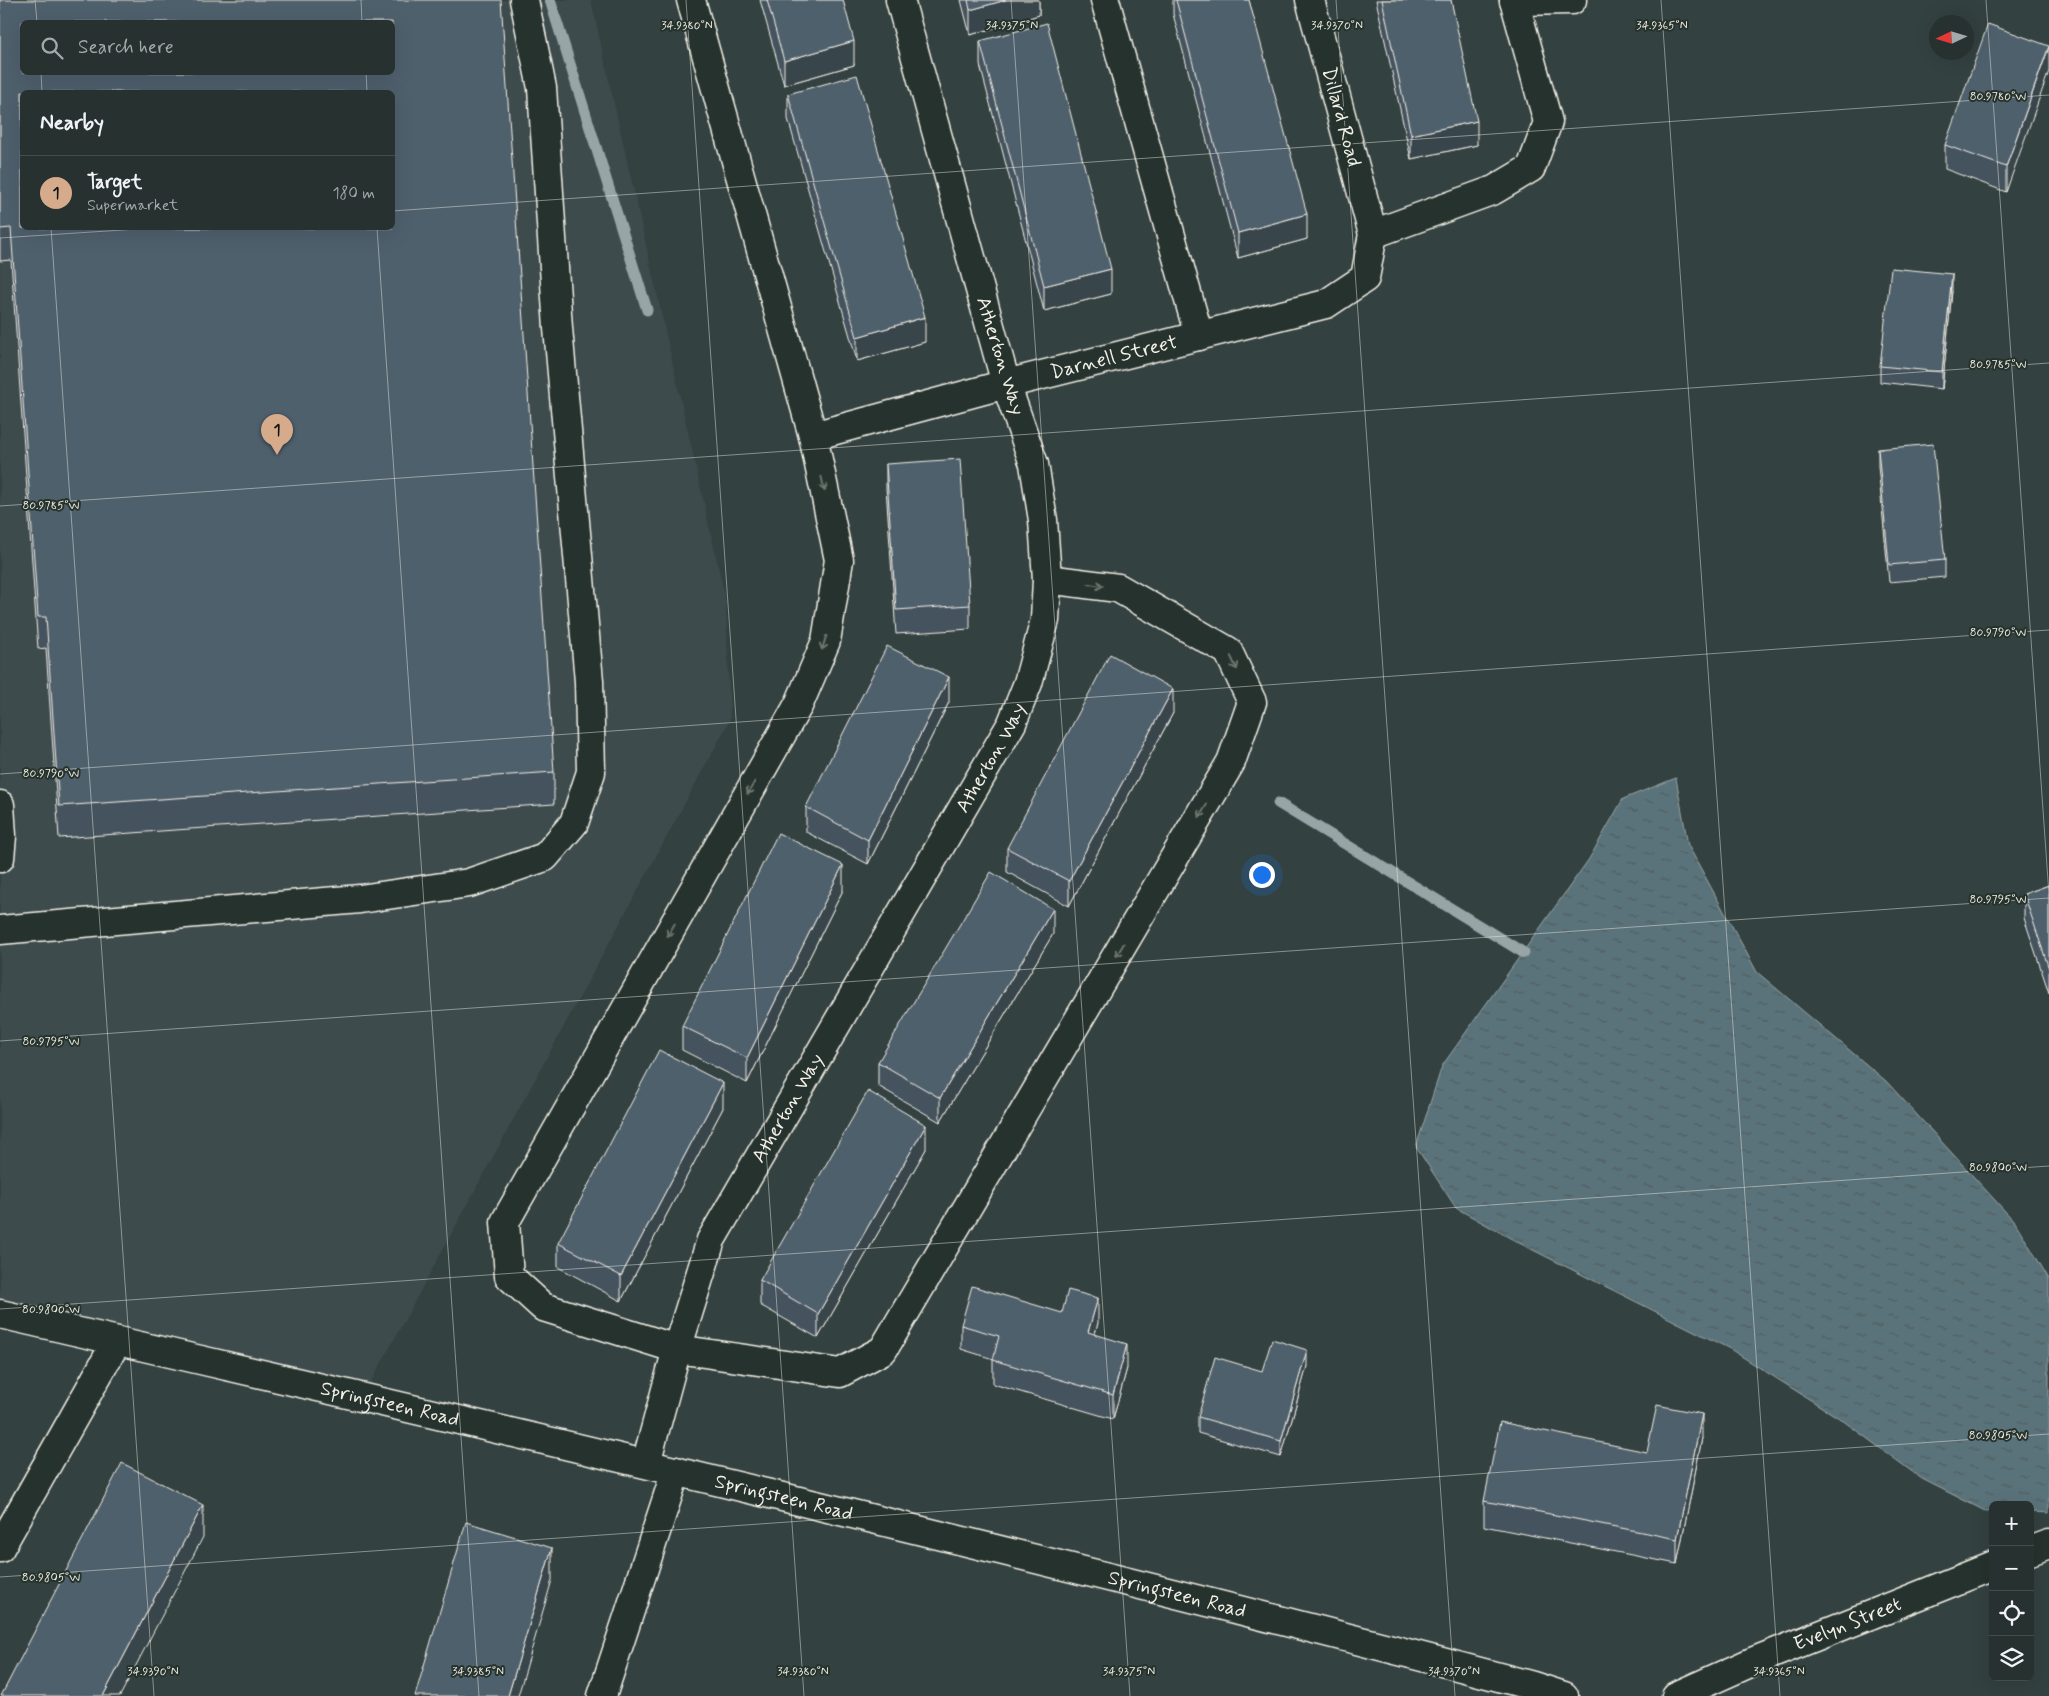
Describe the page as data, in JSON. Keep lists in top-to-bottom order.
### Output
{
  "streets": {
    "street": [
      "Dillard Road",
      "Atherton Way",
      "Darnell Street",
      "Springsteen Road",
      "Evelyn Street"
    ]
  },
  "crossings": [
    ["Dillard Road", "Darnell Street"],
    ["Atherton Way", "Darnell Street"],
    ["Atherton Way", "Springsteen Road"]
  ],
  "north": "left",
  "page": {
    "search": "Search here",
    "heading": "Nearby",
    "list": [
      {
        "mark": "1",
        "name": "Target",
        "note": "Supermarket",
        "value": "180 m"
      }
    ],
    "pins": "1",
    "map_buttons": ["+", "−"]
  },
  "coordinates": [
    "34.9380°N",
    "34.9375°N",
    "34.9370°N",
    "34.9365°N",
    "80.9780°W",
    "80.9785°W",
    "80.9790°W",
    "80.9795°W",
    "80.9800°W",
    "80.9805°W",
    "34.9390°N",
    "34.9385°N"
  ]
}
